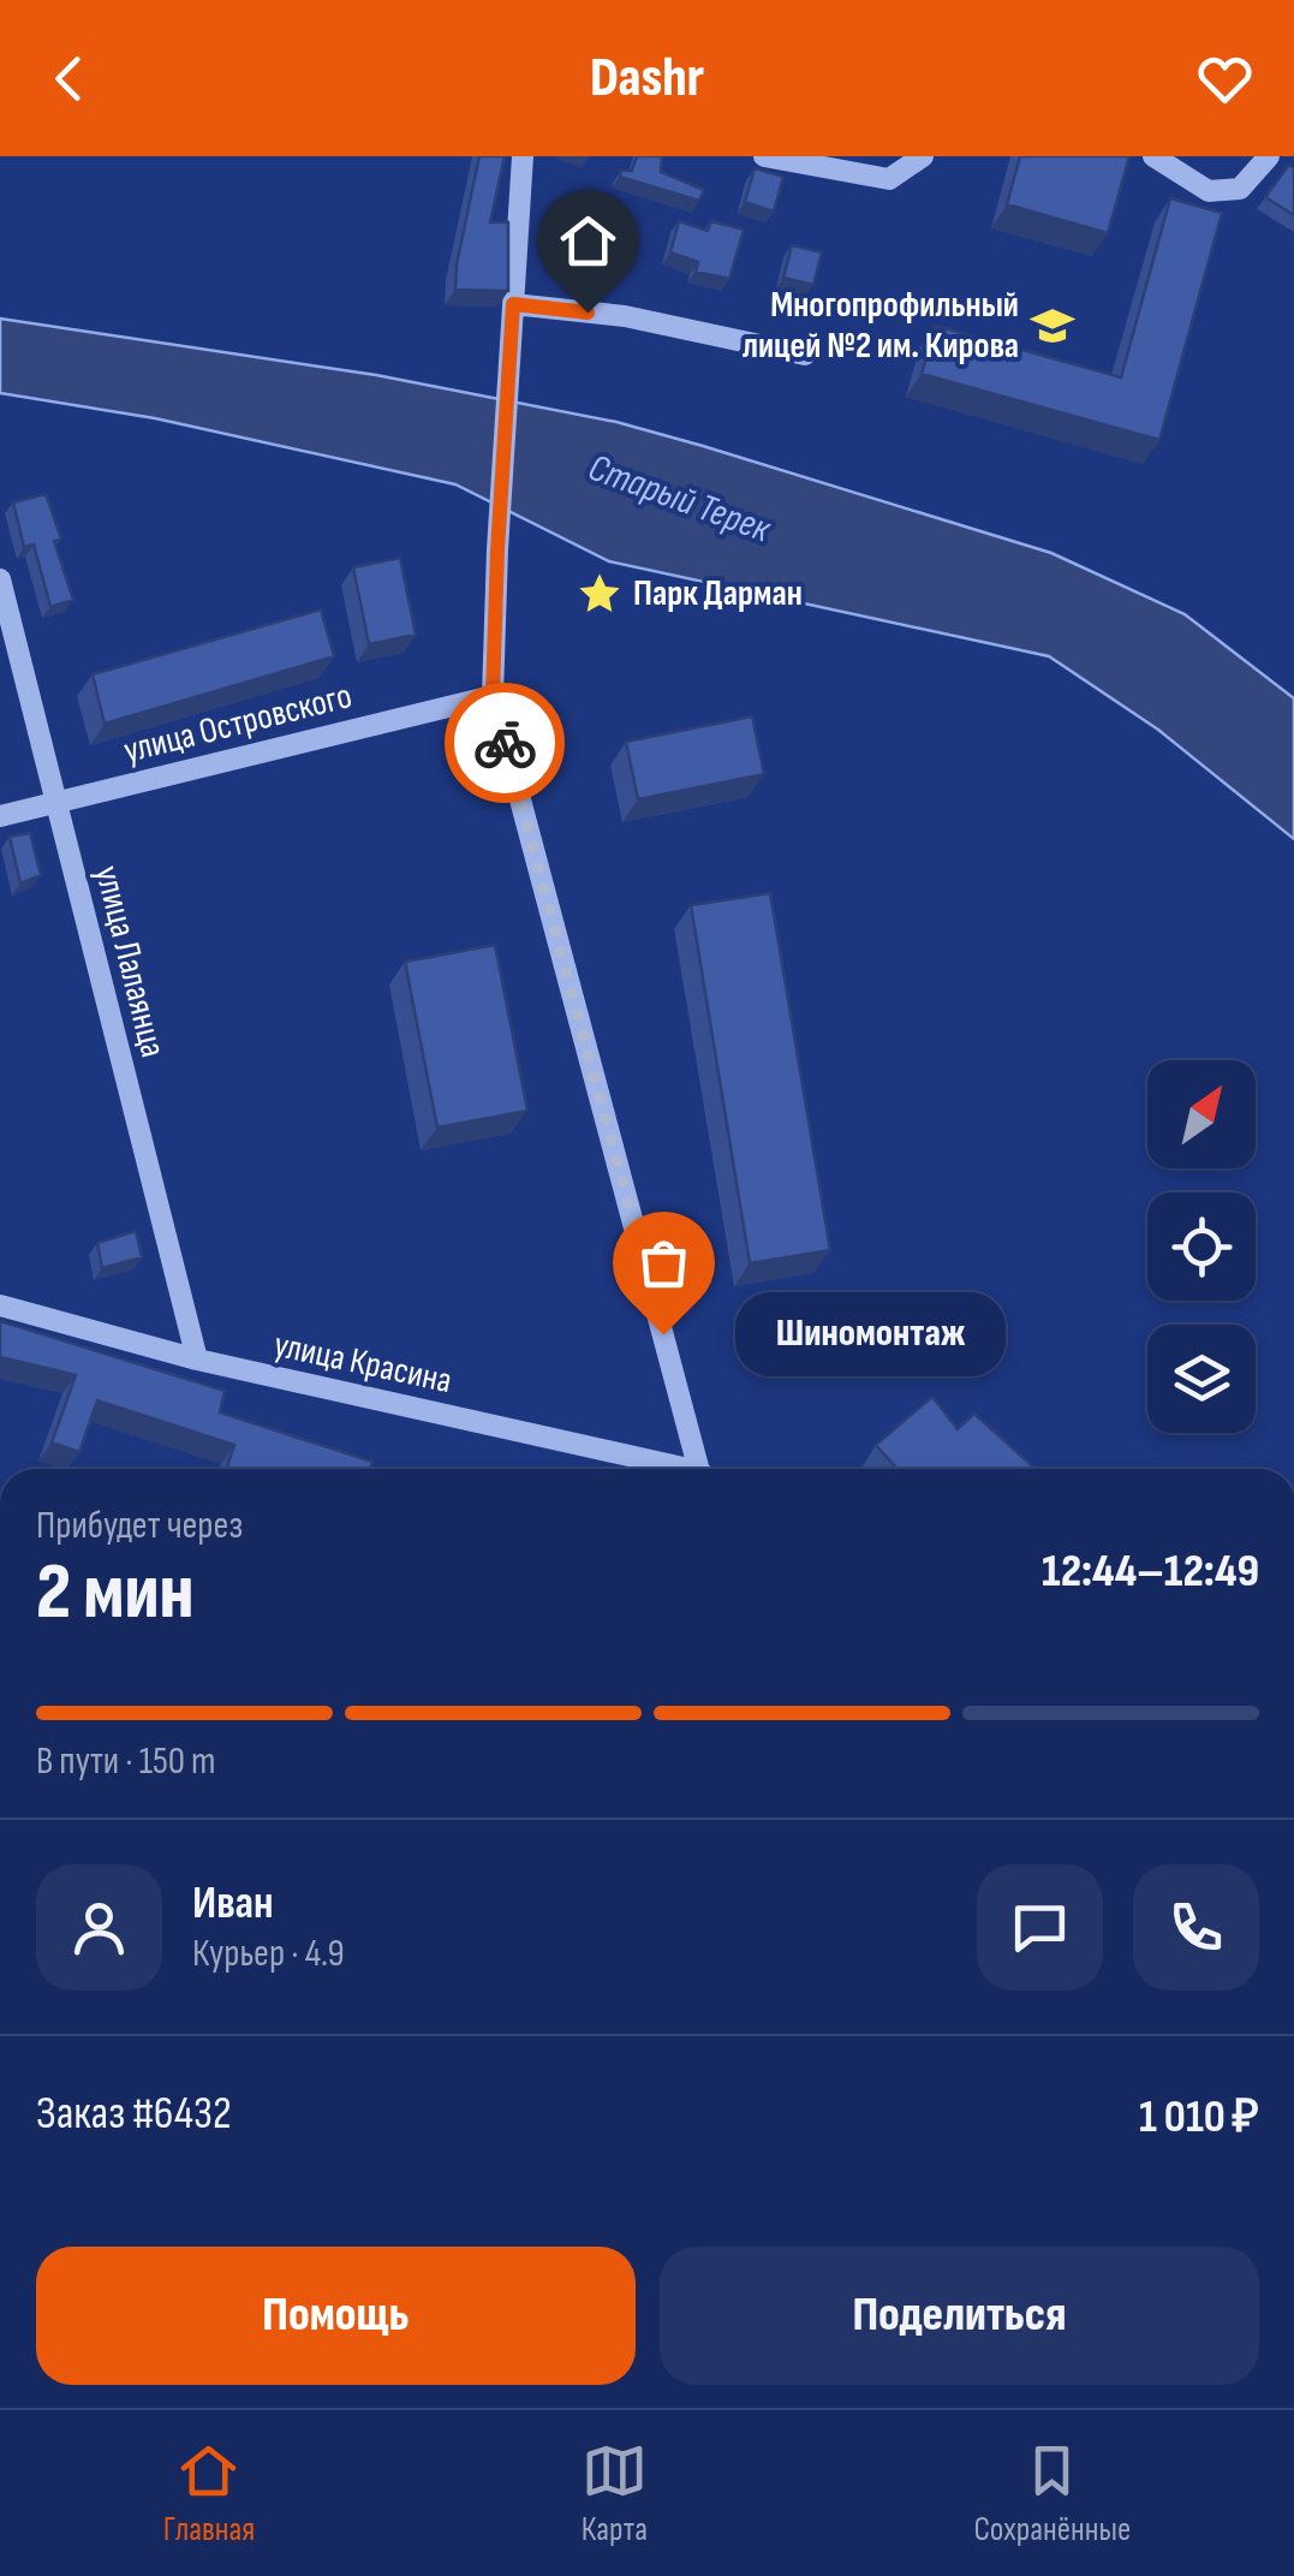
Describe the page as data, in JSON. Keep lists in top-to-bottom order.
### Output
{
  "streets": {
    "street": ["улица Островского", "улица Лалаянца", "улица Красина"]
  },
  "crossings": [
    ["улица Островского", "улица Лалаянца"],
    ["улица Лалаянца", "улица Красина"]
  ],
  "water": ["Старый Терек"],
  "places": {
    "school or university": ["Многопрофильный лицей №2 им. Кирова"],
    "place": ["Парк Дарман"],
    "other": ["Шиномонтаж"]
  },
  "north": "top right",
  "page": {
    "header": "Dashr",
    "bubble": "Шиномонтаж",
    "heading": ["2 мин", "Прибудет через", "12:44–12:49"],
    "panel": [
      "Иван",
      "Курьер · 4.9",
      "Заказ #6432",
      "1 010 ₽"
    ],
    "bar": "В пути · 150 m",
    "buttons": ["Помощь", "Поделиться"],
    "tabs": ["Главная", "Карта", "Сохранённые"]
  }
}
